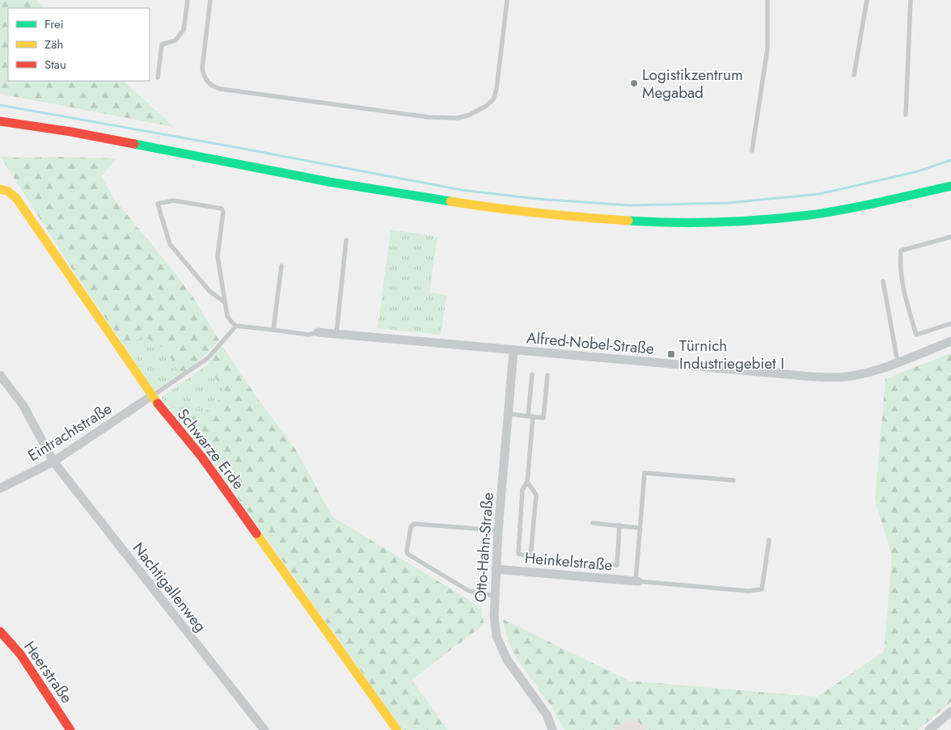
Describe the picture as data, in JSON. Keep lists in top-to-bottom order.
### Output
{
  "streets": {
    "main road": ["Schwarze Erde", "Heerstraße"],
    "street": [
      "Alfred-Nobel-Straße",
      "Eintrachtstraße",
      "Otto-Hahn-Straße",
      "Heinkelstraße",
      "Nachtigallenweg"
    ]
  },
  "crossings": [
    ["Alfred-Nobel-Straße", "Otto-Hahn-Straße"],
    ["Eintrachtstraße", "Schwarze Erde"],
    ["Eintrachtstraße", "Nachtigallenweg"],
    ["Otto-Hahn-Straße", "Heinkelstraße"]
  ],
  "places": {
    "other": ["Logistikzentrum Megabad"],
    "transit": ["Türnich Industriegebiet I"]
  },
  "legend": ["Frei", "Zäh", "Stau"]
}
